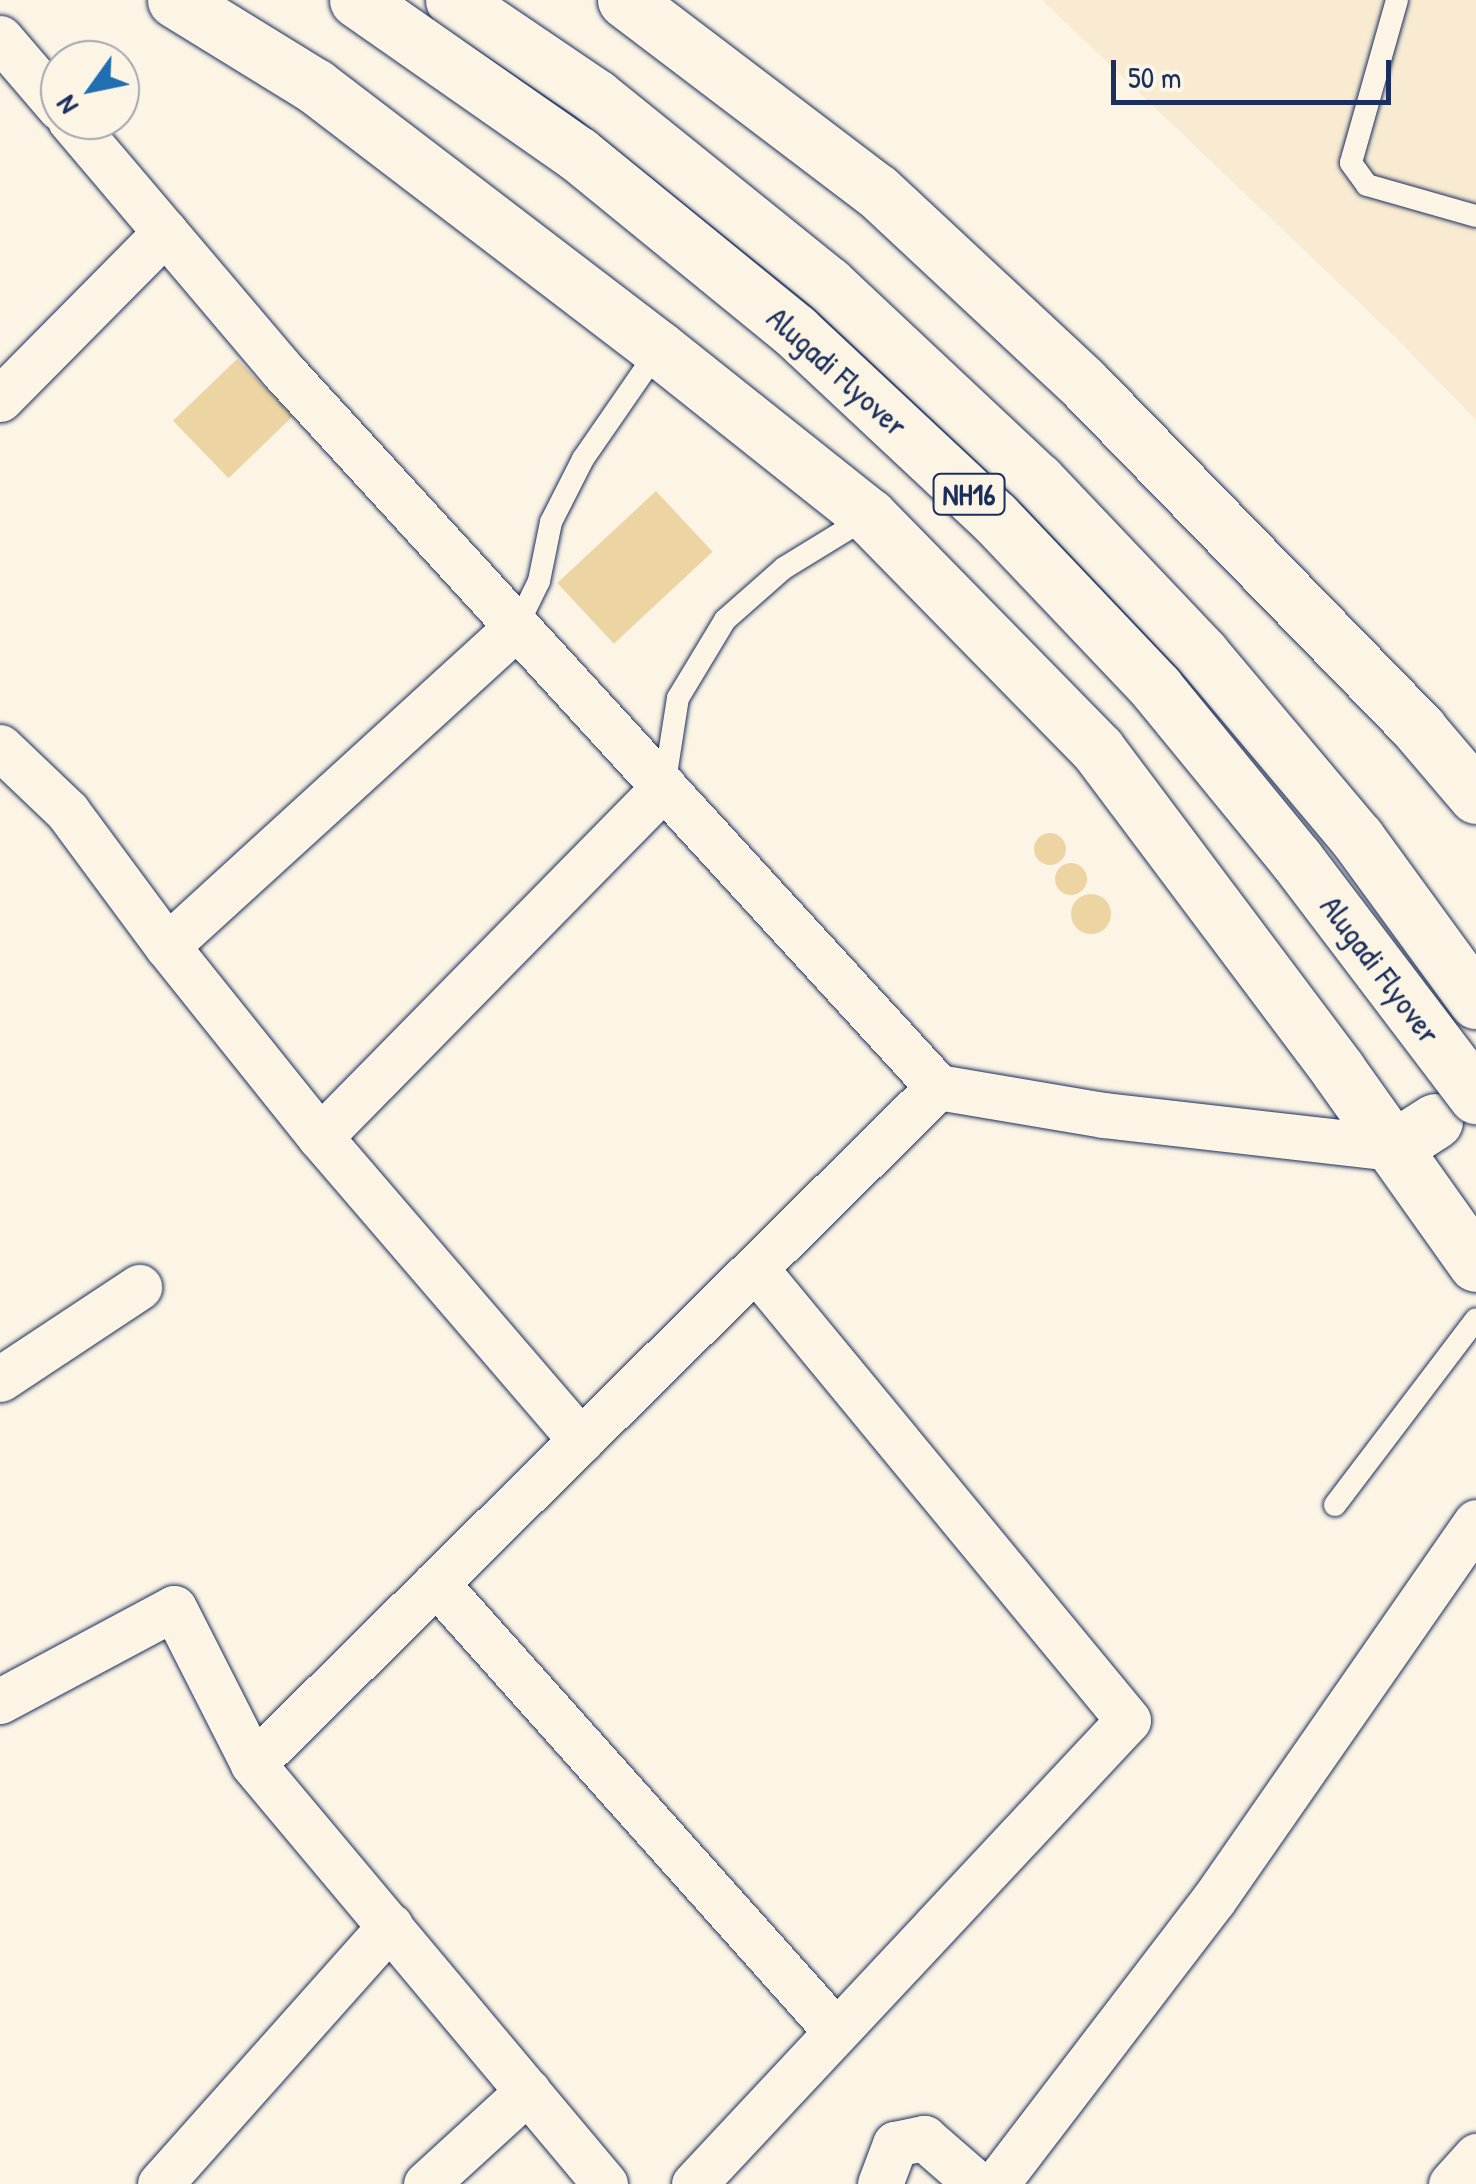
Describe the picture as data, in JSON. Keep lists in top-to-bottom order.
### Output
{
  "streets": {
    "main road": ["Alugadi Flyover", "NH16"]
  },
  "scale_bar": "50 m",
  "north": "bottom left"
}
